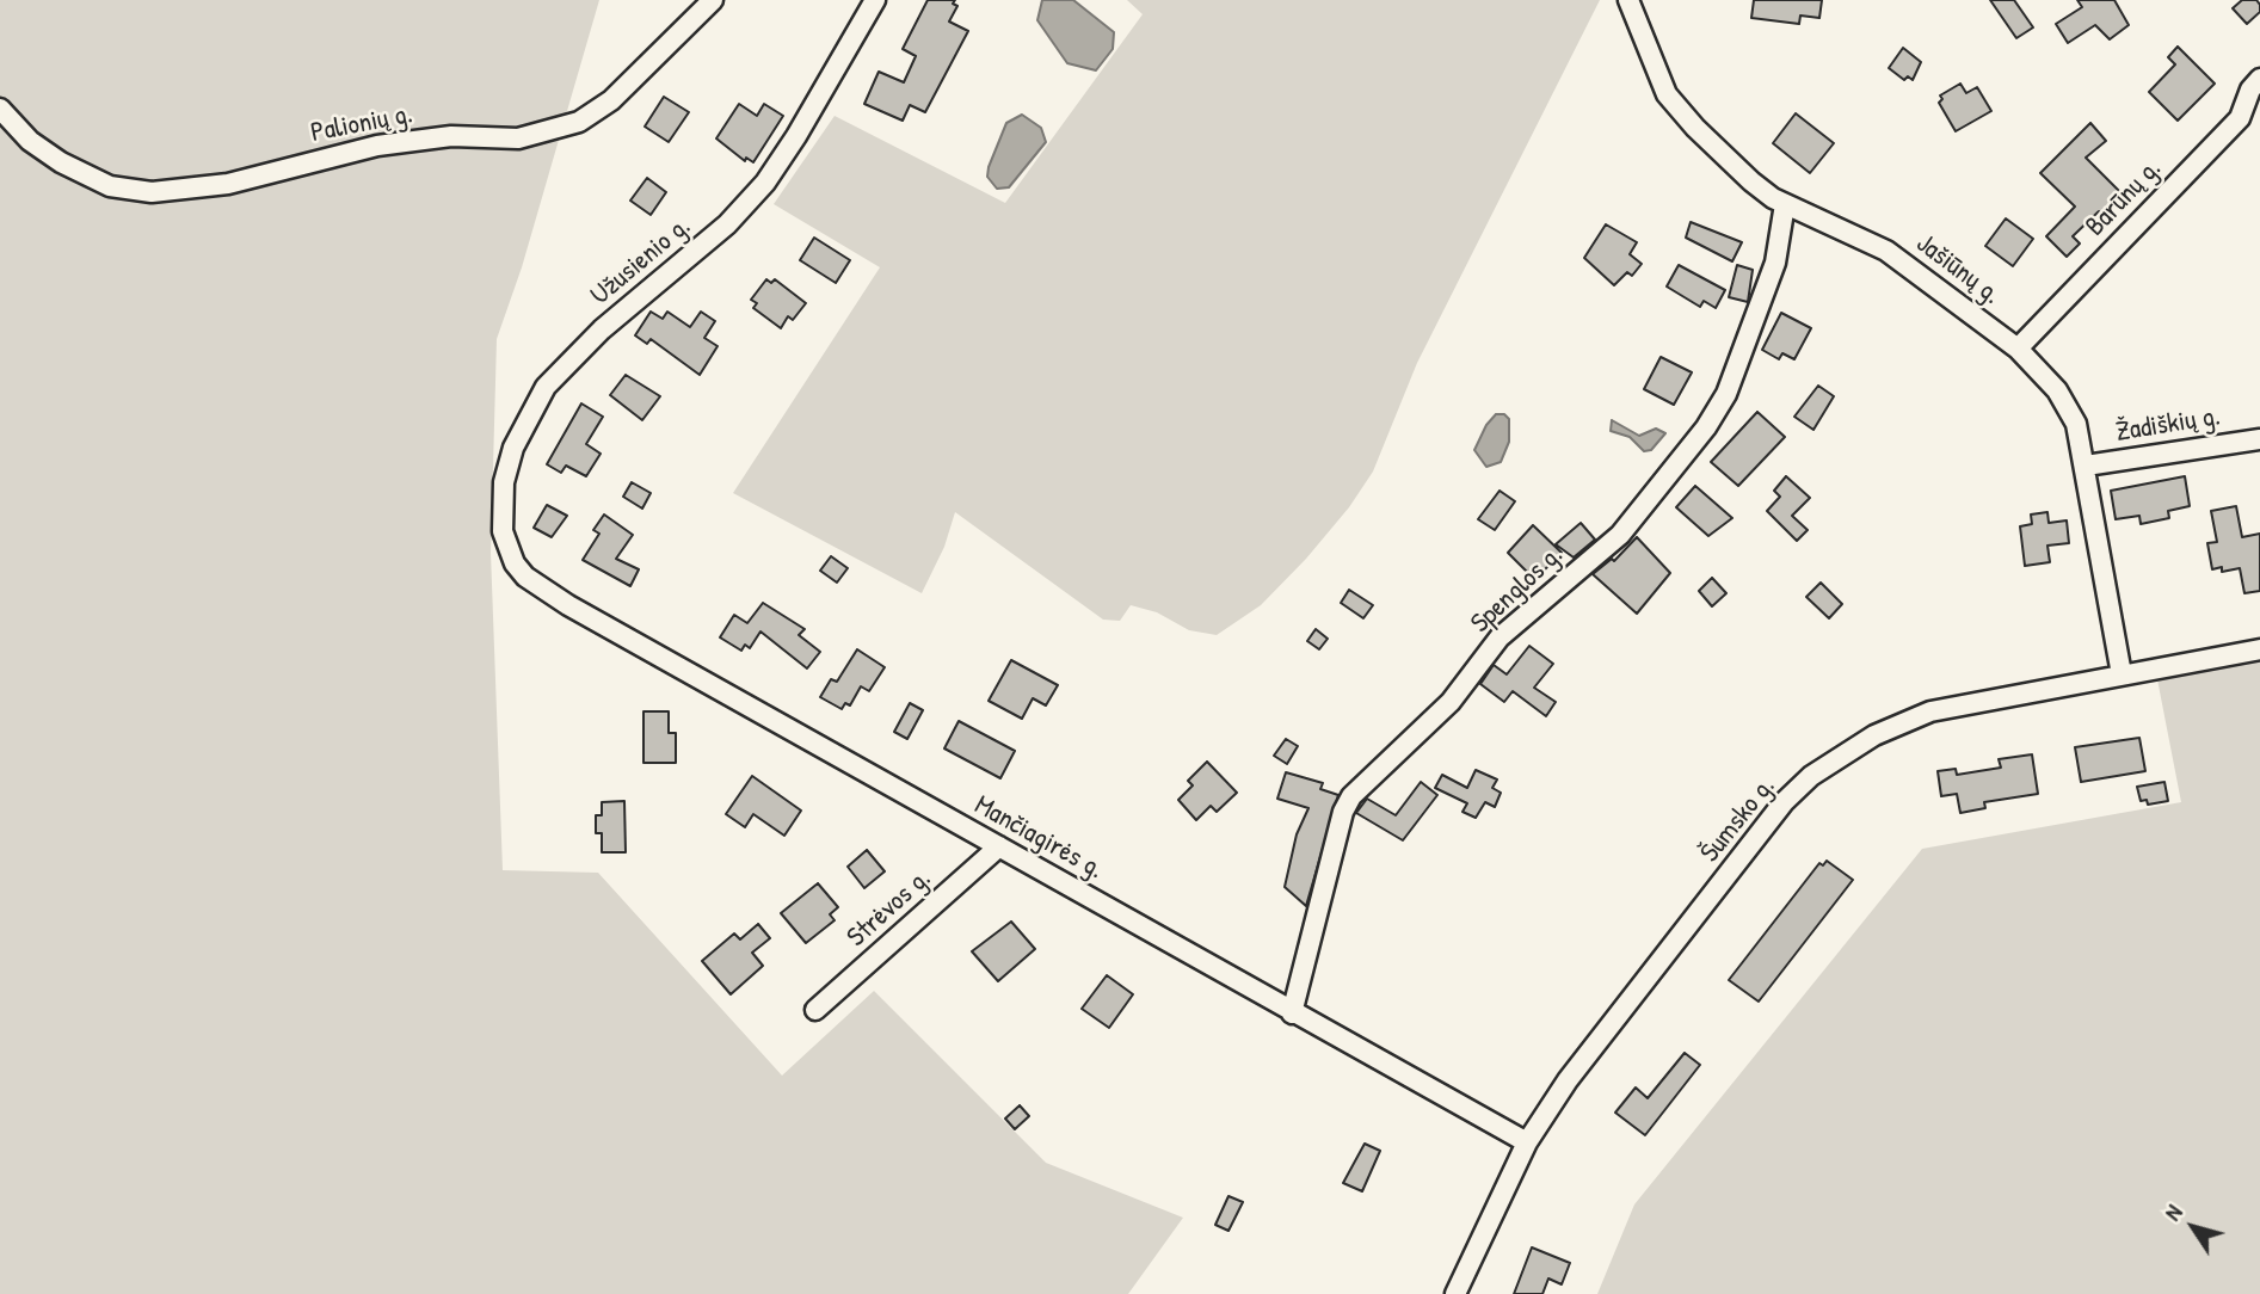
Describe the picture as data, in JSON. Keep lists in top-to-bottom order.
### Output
{
  "streets": {
    "street": [
      "Palionių g.",
      "Barūnų g.",
      "Užusienio g.",
      "Jašiūnų g.",
      "Žadiškių g.",
      "Spenglos g.",
      "Šumsko g.",
      "Mančiagirės g.",
      "Strėvos g."
    ]
  },
  "crossings": [
    ["Barūnų g.", "Jašiūnų g."],
    ["Užusienio g.", "Mančiagirės g."],
    ["Jašiūnų g.", "Žadiškių g."],
    ["Jašiūnų g.", "Spenglos g."],
    ["Jašiūnų g.", "Šumsko g."],
    ["Spenglos g.", "Mančiagirės g."],
    ["Šumsko g.", "Mančiagirės g."],
    ["Mančiagirės g.", "Strėvos g."]
  ],
  "north": "top left"
}
